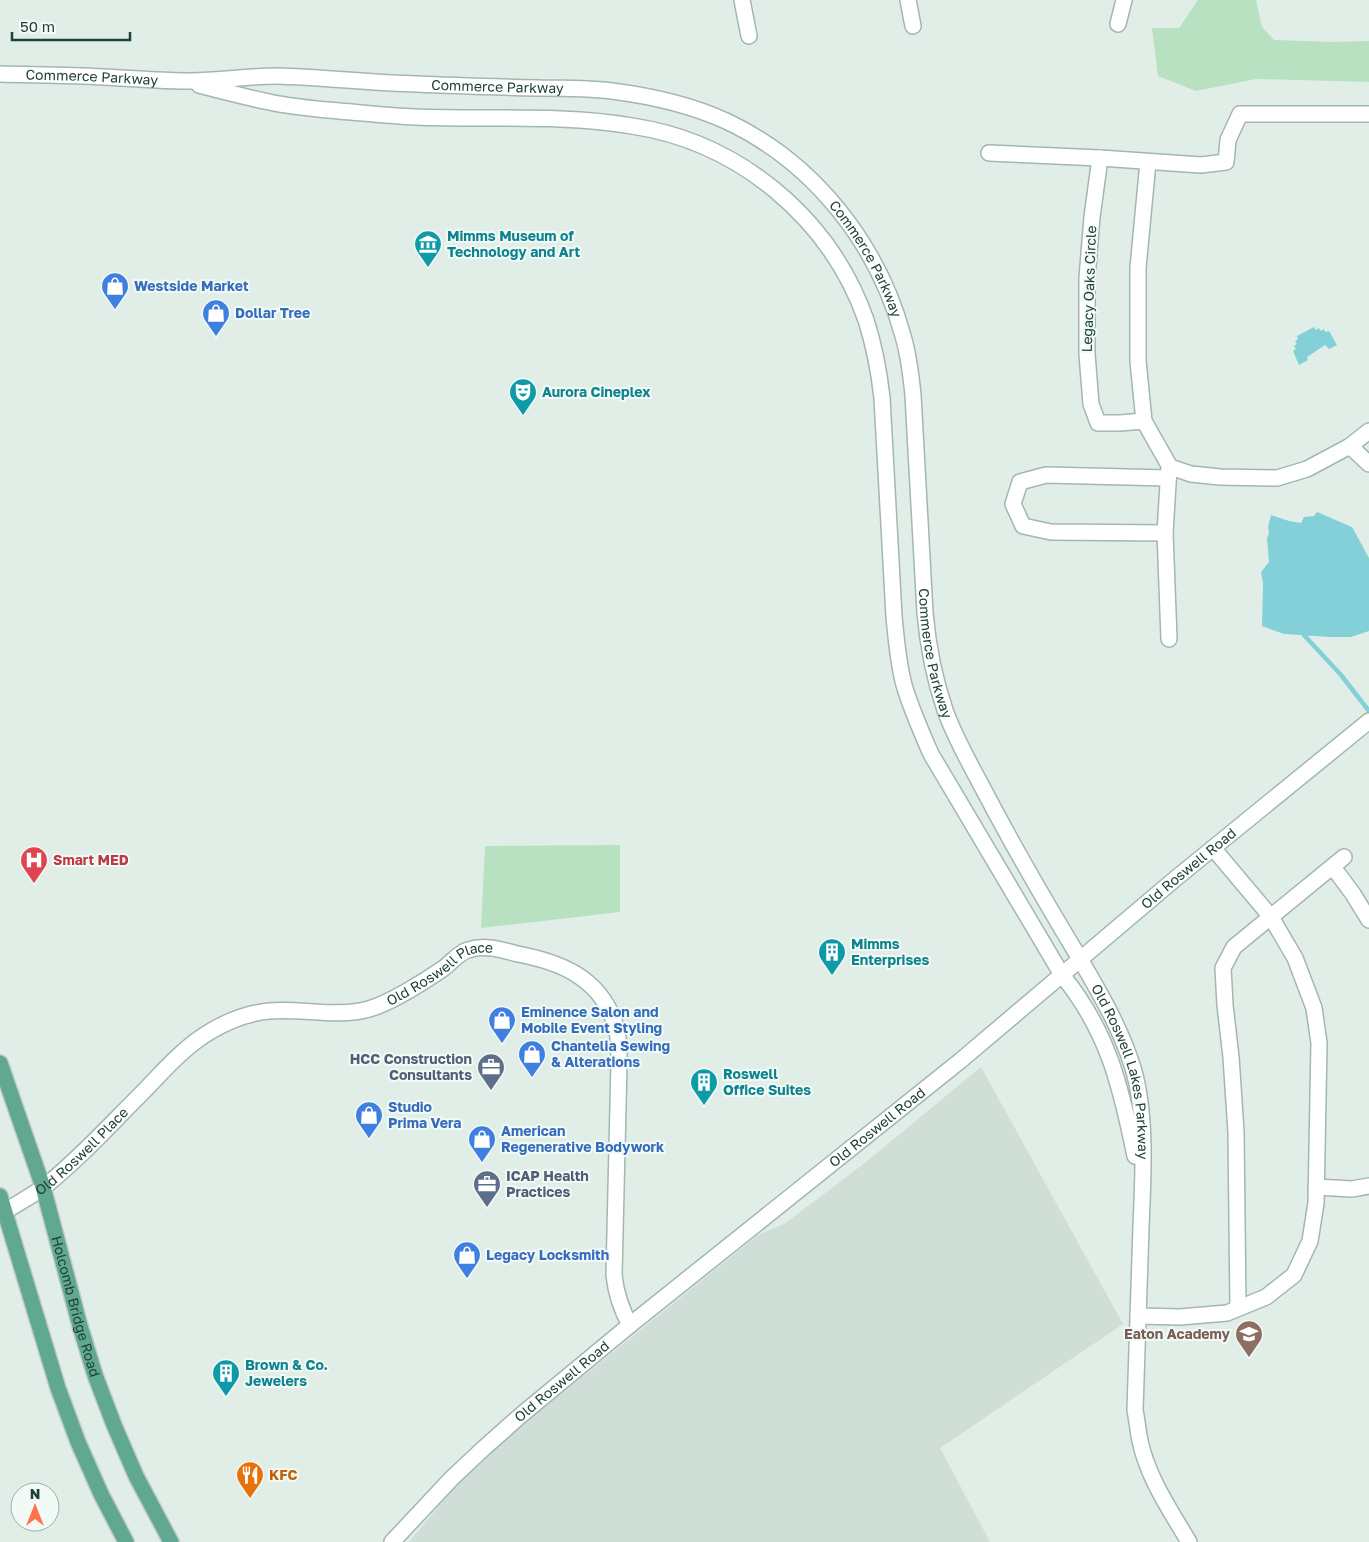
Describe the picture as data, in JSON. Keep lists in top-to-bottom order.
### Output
{
  "streets": {
    "main road": ["Holcomb Bridge Road"],
    "street": [
      "Commerce Parkway",
      "Legacy Oaks Circle",
      "Old Roswell Road",
      "Old Roswell Place",
      "Old Roswell Lakes Parkway"
    ]
  },
  "crossings": [
    ["Commerce Parkway", "Old Roswell Road"],
    ["Commerce Parkway", "Old Roswell Lakes Parkway"],
    ["Old Roswell Road", "Old Roswell Place"],
    ["Old Roswell Road", "Old Roswell Lakes Parkway"],
    ["Old Roswell Place", "Holcomb Bridge Road"]
  ],
  "places": {
    "museum": ["Mimms Museum of Technology and Art"],
    "shop": [
      "Westside Market",
      "Dollar Tree",
      "Eminence Salon and Mobile Event Styling",
      "Chantelia Sewing & Alterations",
      "Studio Prima Vera",
      "American Regenerative Bodywork",
      "Legacy Locksmith"
    ],
    "theatre": ["Aurora Cineplex"],
    "hospital": ["Smart MED"],
    "building": ["Mimms Enterprises", "Roswell Office Suites", "Brown & Co. Jewelers"],
    "office": ["HCC Construction Consultants", "ICAP Health Practices"],
    "school or university": ["Eaton Academy"],
    "restaurant": ["KFC"]
  },
  "scale_bar": "50 m",
  "north": "top"
}
